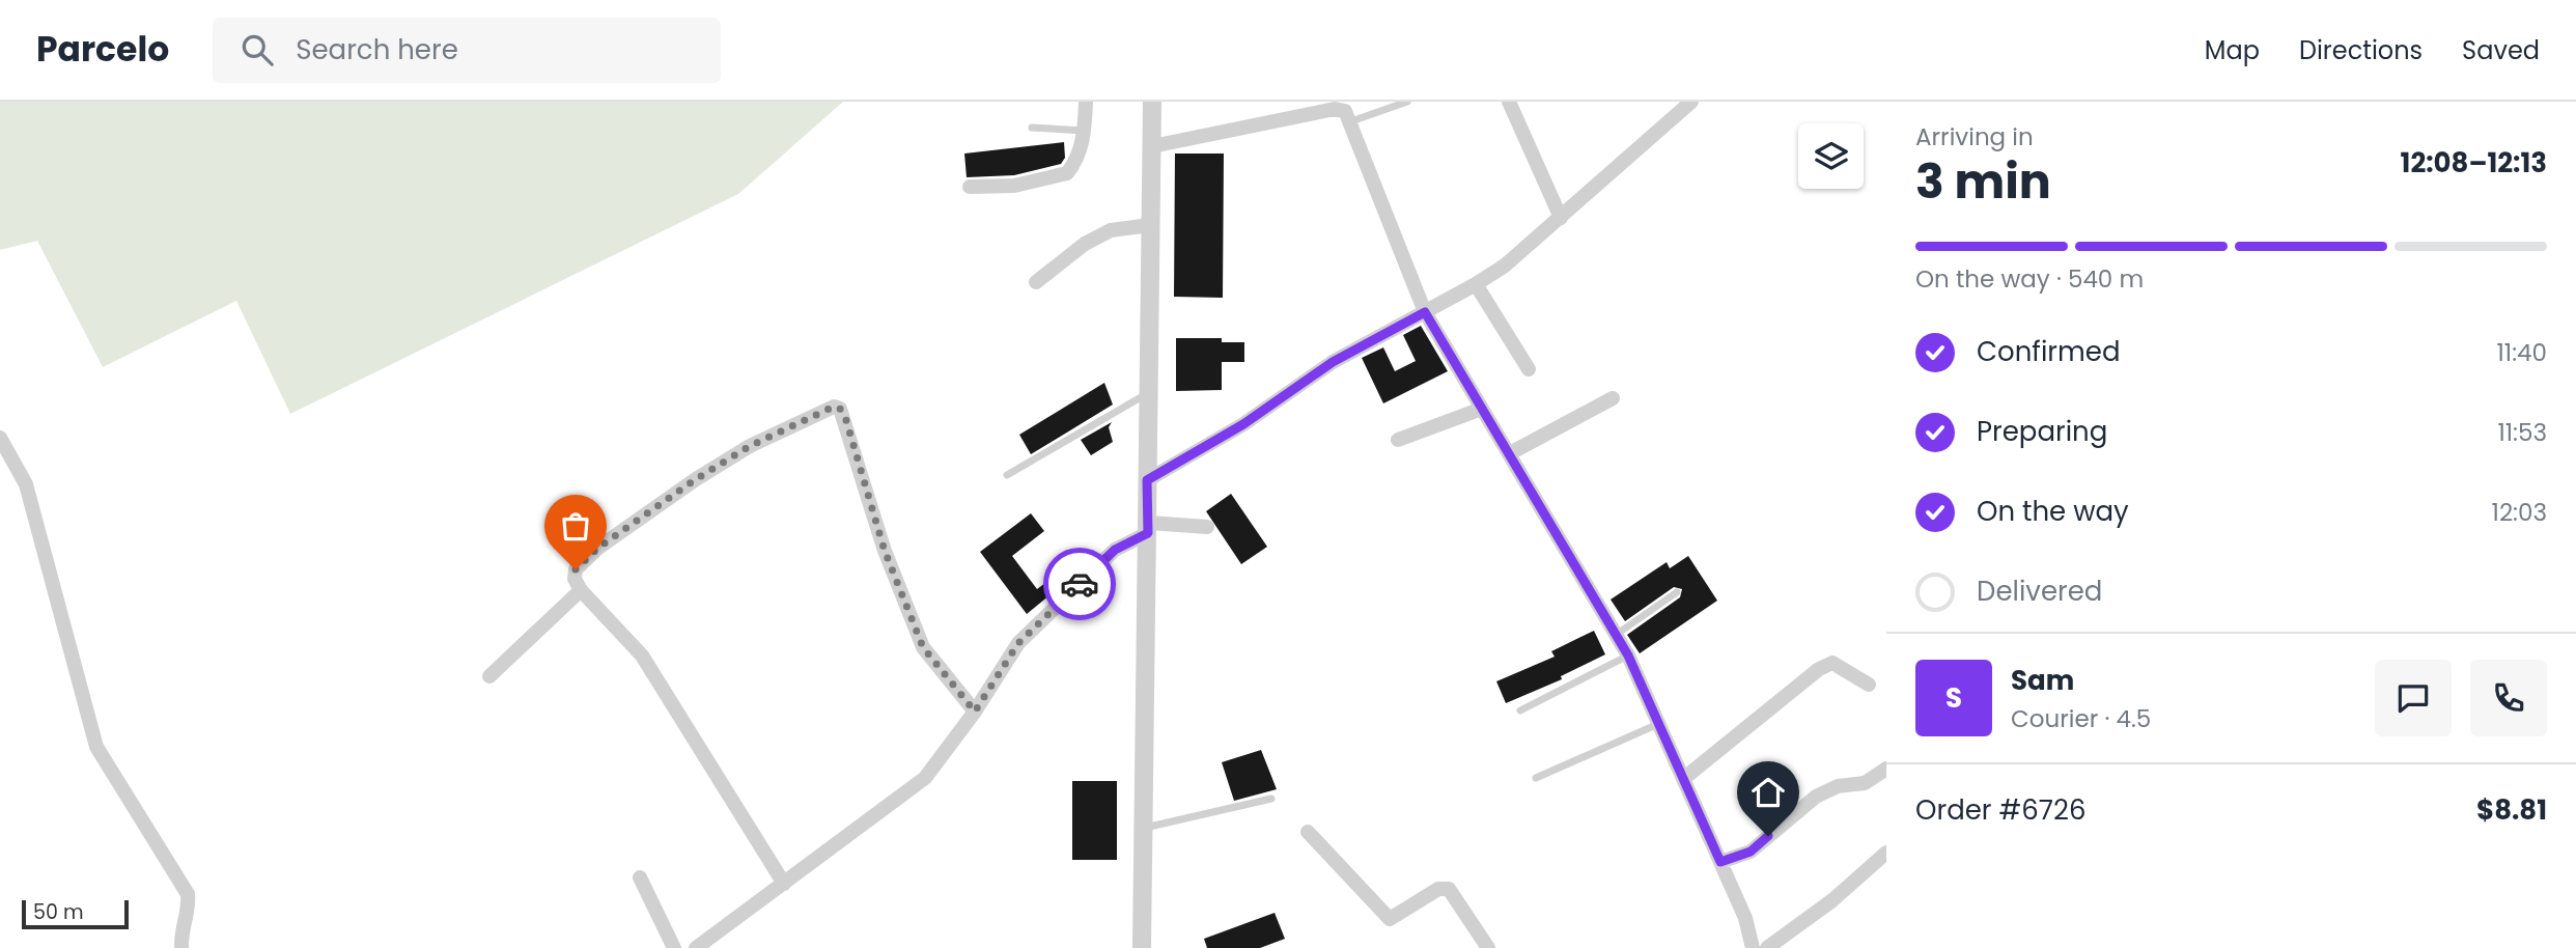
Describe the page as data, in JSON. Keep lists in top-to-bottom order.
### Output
{
  "scale_bar": "50 m",
  "page": {
    "header": "Parcelo",
    "search": "Search here",
    "nav": ["Map", "Directions", "Saved"],
    "heading": ["3 min", "Arriving in", "12:08–12:13"],
    "panel": [
      "Sam",
      "Courier · 4.5",
      "Order #6726",
      "$8.81"
    ],
    "bar": "On the way · 540 m",
    "list": [
      ["Confirmed", "11:40"],
      ["Preparing", "11:53"],
      ["On the way", "12:03"],
      "Delivered"
    ],
    "round": "S",
    "scale": "50 m"
  }
}
